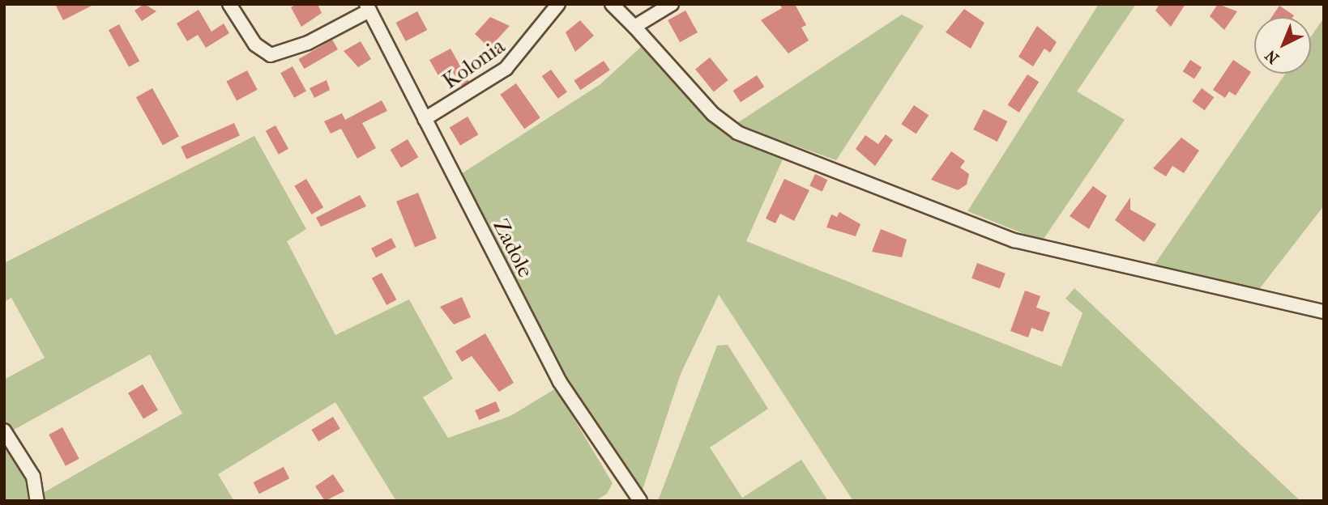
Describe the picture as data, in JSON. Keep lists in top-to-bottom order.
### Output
{
  "streets": {
    "street": ["Kolonia", "Zadole"]
  },
  "crossings": [
    ["Kolonia", "Zadole"]
  ],
  "north": "bottom left"
}
